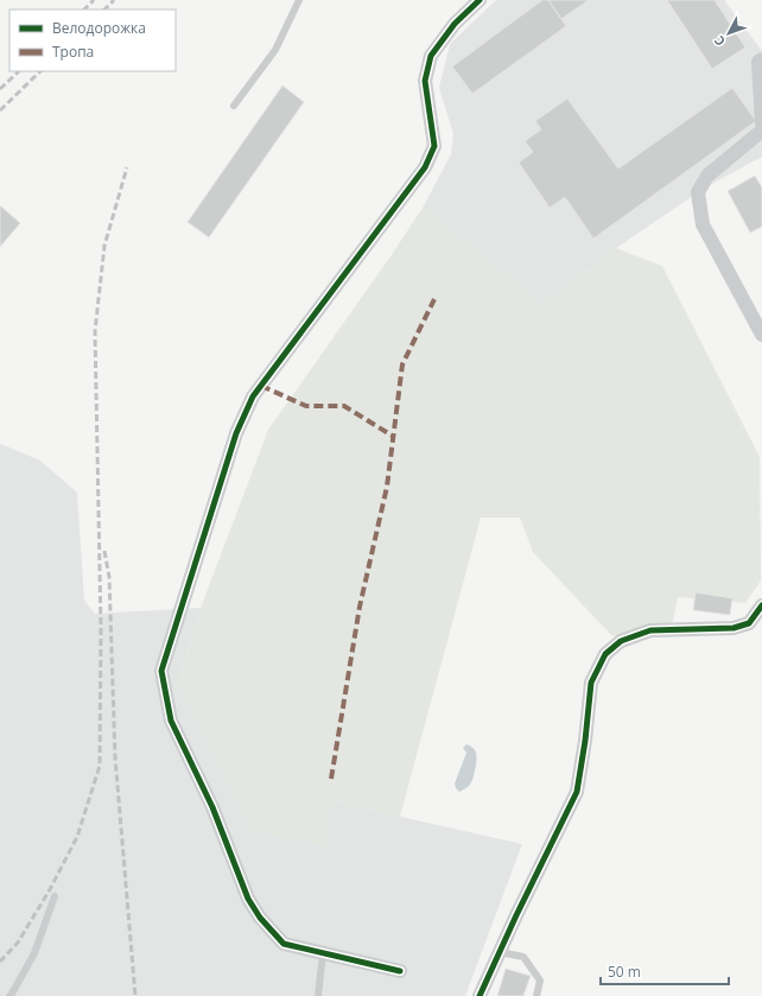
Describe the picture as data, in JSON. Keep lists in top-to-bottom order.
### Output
{
  "legend": ["Велодорожка", "Тропа"],
  "scale_bar": "50 m",
  "north": "bottom left"
}
